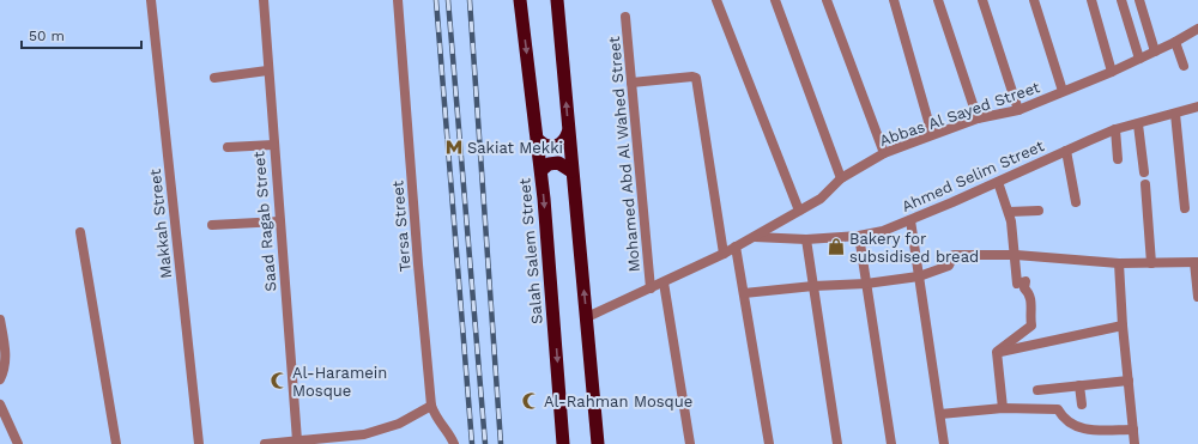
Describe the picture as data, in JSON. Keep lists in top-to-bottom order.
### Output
{
  "streets": {
    "highway": ["Salah Salem Street"],
    "street": [
      "Abbas Al Sayed Street",
      "Mohamed Abd Al Wahed Street",
      "Ahmed Selim Street",
      "Saad Ragab Street",
      "Makkah Street",
      "Tersa Street"
    ]
  },
  "crossings": [
    ["Abbas Al Sayed Street", "Mohamed Abd Al Wahed Street"],
    ["Abbas Al Sayed Street", "Ahmed Selim Street"]
  ],
  "places": {
    "metro station": ["Sakiat Mekki"],
    "shop": ["Bakery for subsidised bread"],
    "mosque": ["Al-Haramein Mosque", "Al-Rahman Mosque"]
  },
  "scale_bar": "50 m"
}
